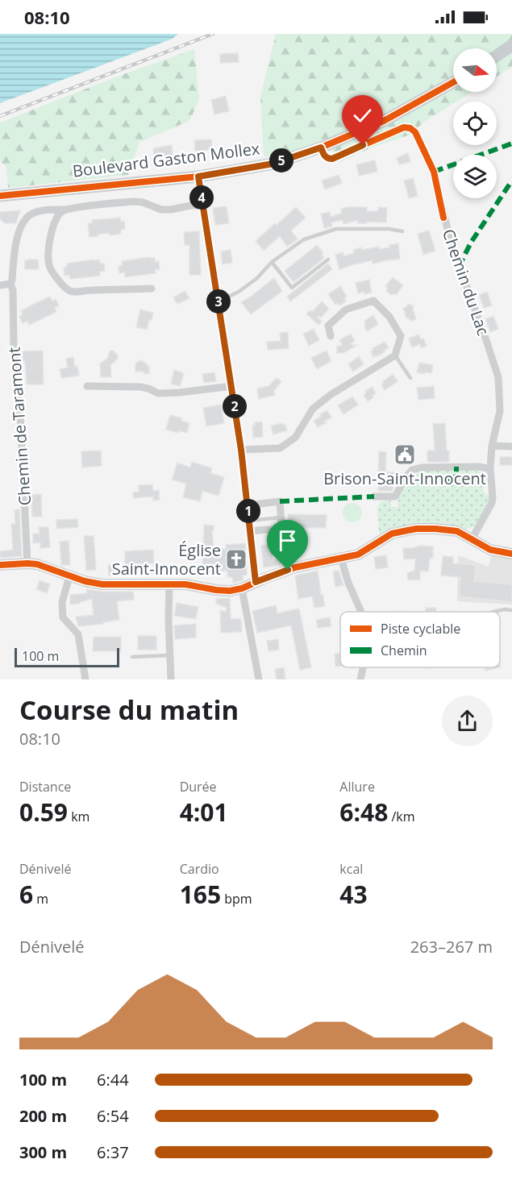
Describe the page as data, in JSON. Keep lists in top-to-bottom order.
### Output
{
  "streets": {
    "main road": ["Boulevard Gaston Mollex"],
    "street": ["Chemin du Lac", "Chemin de Taramont"]
  },
  "crossings": [
    ["Boulevard Gaston Mollex", "Chemin du Lac"]
  ],
  "places": {
    "public building": ["Brison-Saint-Innocent"],
    "church": ["Église Saint-Innocent"]
  },
  "legend": ["Piste cyclable", "Chemin"],
  "scale_bar": "100 m",
  "north": "right",
  "page": {
    "status": "08:10",
    "pins": [
      "5",
      "4",
      "3",
      "2",
      "1"
    ],
    "scale": "100 m",
    "heading": ["Course du matin", "08:10"],
    "stats": [
      ["Distance", "0.59 km"],
      ["Durée", "4:01"],
      ["Allure", "6:48 /km"],
      ["Dénivelé", "6 m"],
      ["Cardio", "165 bpm"],
      ["kcal", "43"]
    ],
    "chart": ["Dénivelé", "263–267 m"],
    "list": [
      {
        "name": "100 m",
        "note": "6:44"
      },
      {
        "name": "200 m",
        "note": "6:54"
      },
      {
        "name": "300 m",
        "note": "6:37"
      }
    ]
  }
}
